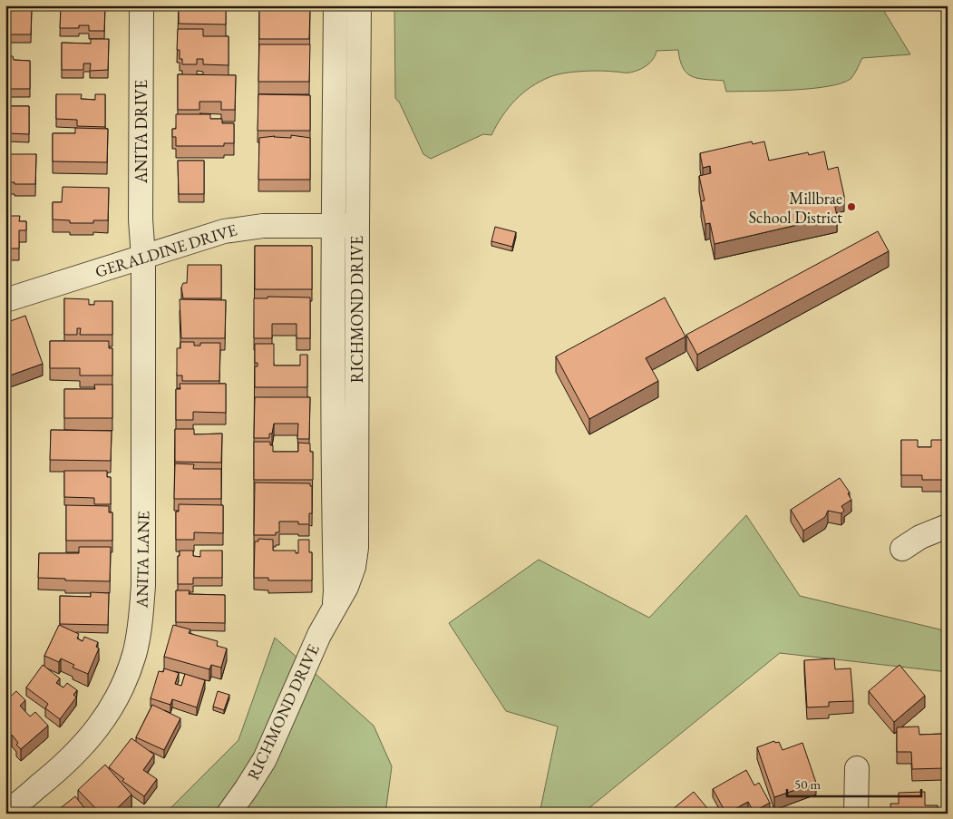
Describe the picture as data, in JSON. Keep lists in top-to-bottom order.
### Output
{
  "streets": {
    "street": [
      "ANITA DRIVE",
      "GERALDINE DRIVE",
      "RICHMOND DRIVE",
      "ANITA LANE"
    ]
  },
  "crossings": [
    ["ANITA DRIVE", "GERALDINE DRIVE"],
    ["ANITA DRIVE", "ANITA LANE"],
    ["GERALDINE DRIVE", "RICHMOND DRIVE"],
    ["GERALDINE DRIVE", "ANITA LANE"]
  ],
  "places": ["Millbrae School District"],
  "scale_bar": "50 m"
}
